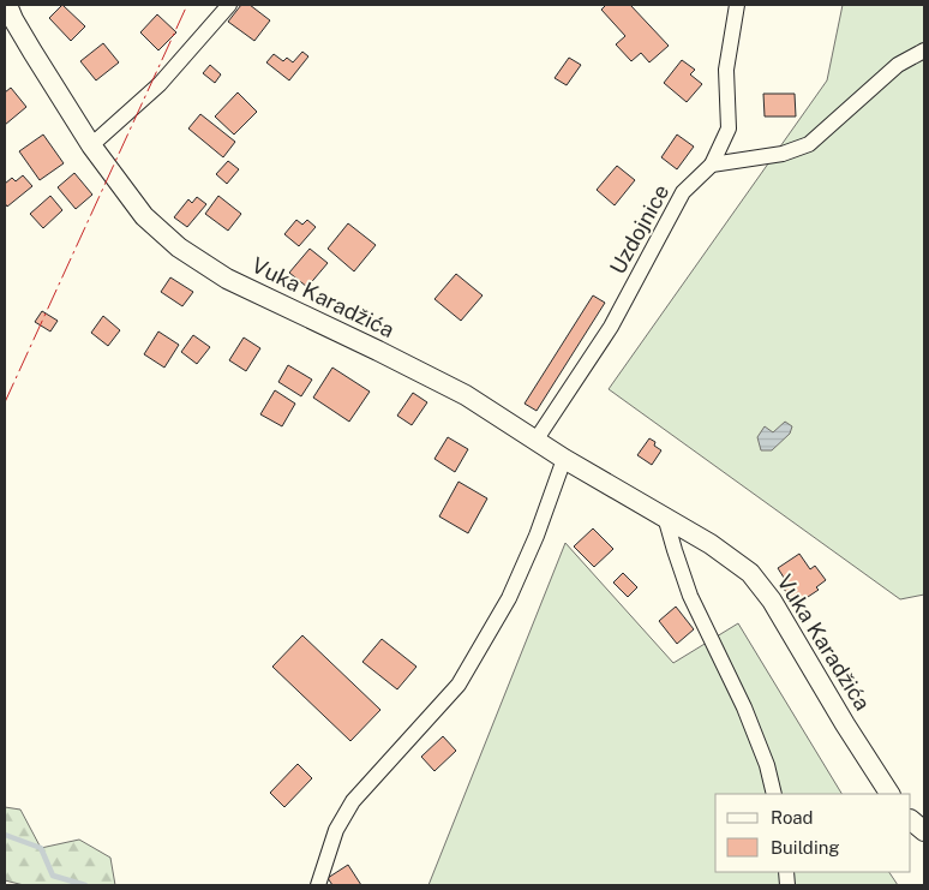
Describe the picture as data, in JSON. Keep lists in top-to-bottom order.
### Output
{
  "streets": {
    "street": ["Uzdojnice", "Vuka Karadžića"]
  },
  "crossings": [
    ["Uzdojnice", "Vuka Karadžića"]
  ],
  "legend": ["Road", "Building"]
}
